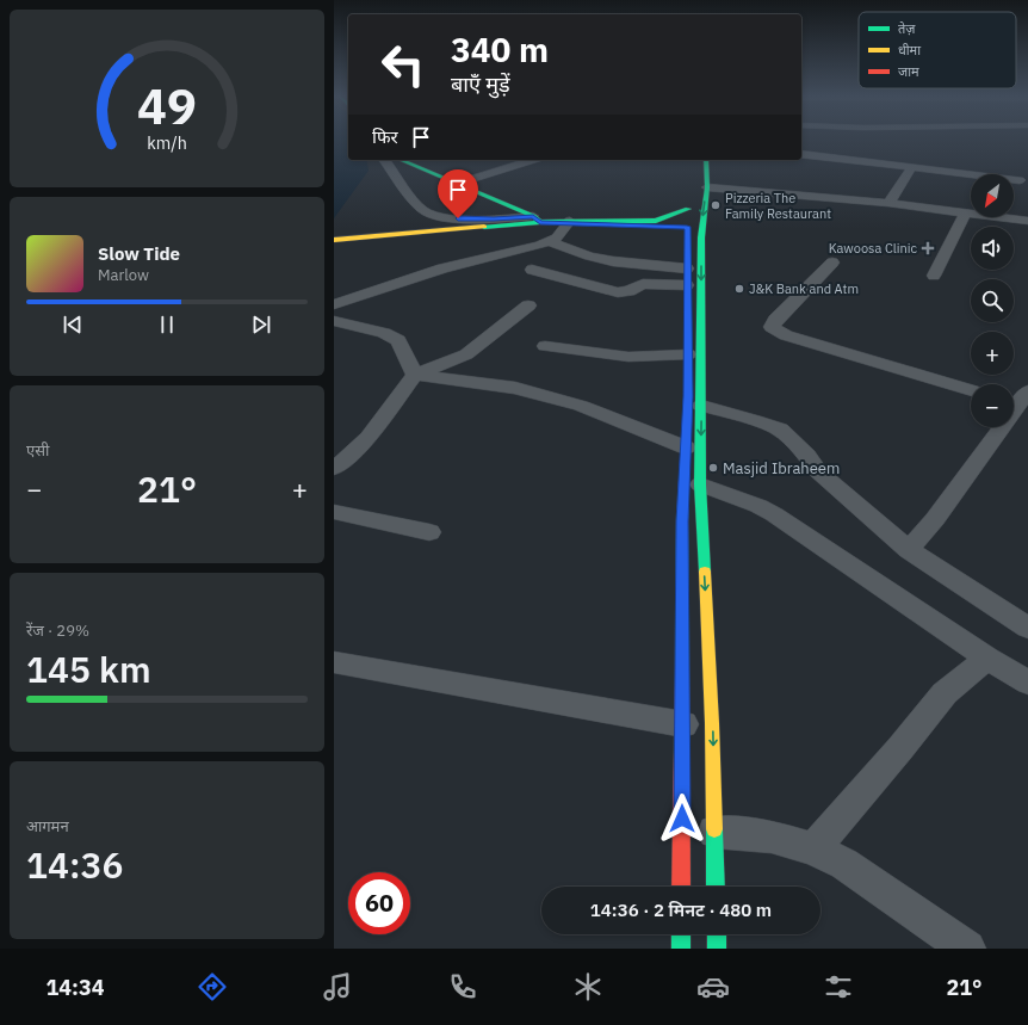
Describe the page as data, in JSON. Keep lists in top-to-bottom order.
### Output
{
  "places": {
    "other": ["Pizzeria The Family Restaurant", "J&K Bank and Atm", "Masjid Ibraheem"],
    "health": ["Kawoosa Clinic"]
  },
  "legend": ["तेज़", "धीमा", "जाम"],
  "north": "bottom left",
  "page": {
    "turn": ["340 m", "बाएँ मुड़ें"],
    "then": "फिर",
    "map_buttons": ["+", "−"],
    "song": ["Slow Tide", "Marlow"],
    "tile": [
      "एसी",
      ["रेंज · 29%", "145 km"],
      ["आगमन", "14:36"]
    ],
    "heat": ["−", "21°", "+"],
    "limit": "60",
    "trip": "14:36 · 2 मिनट · 480 m",
    "tabs": ["14:34", "21°"],
    "gauge": ["49", "km/h"]
  }
}
